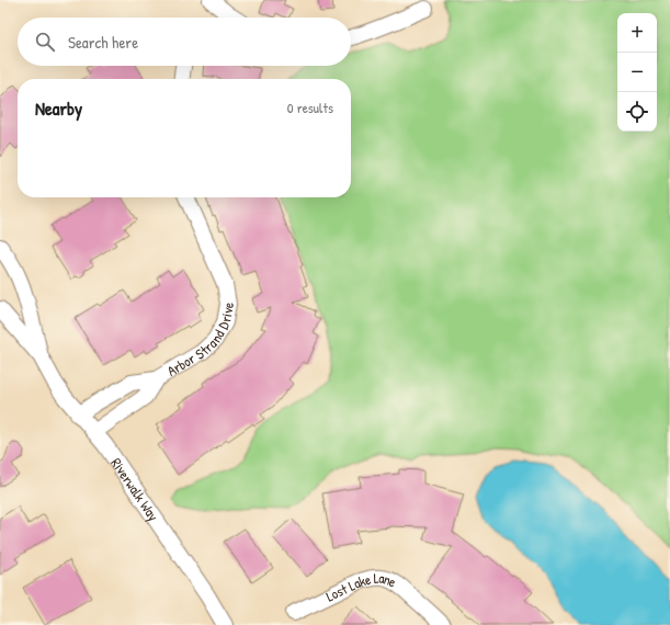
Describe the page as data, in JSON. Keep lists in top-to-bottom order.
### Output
{
  "streets": {
    "street": ["Arbor Strand Drive", "Riverwalk Way", "Lost Lake Lane"]
  },
  "crossings": [
    ["Arbor Strand Drive", "Riverwalk Way"]
  ],
  "page": {
    "map_buttons": ["+", "−"],
    "search": "Search here",
    "heading": ["Nearby", "0 results"]
  }
}
